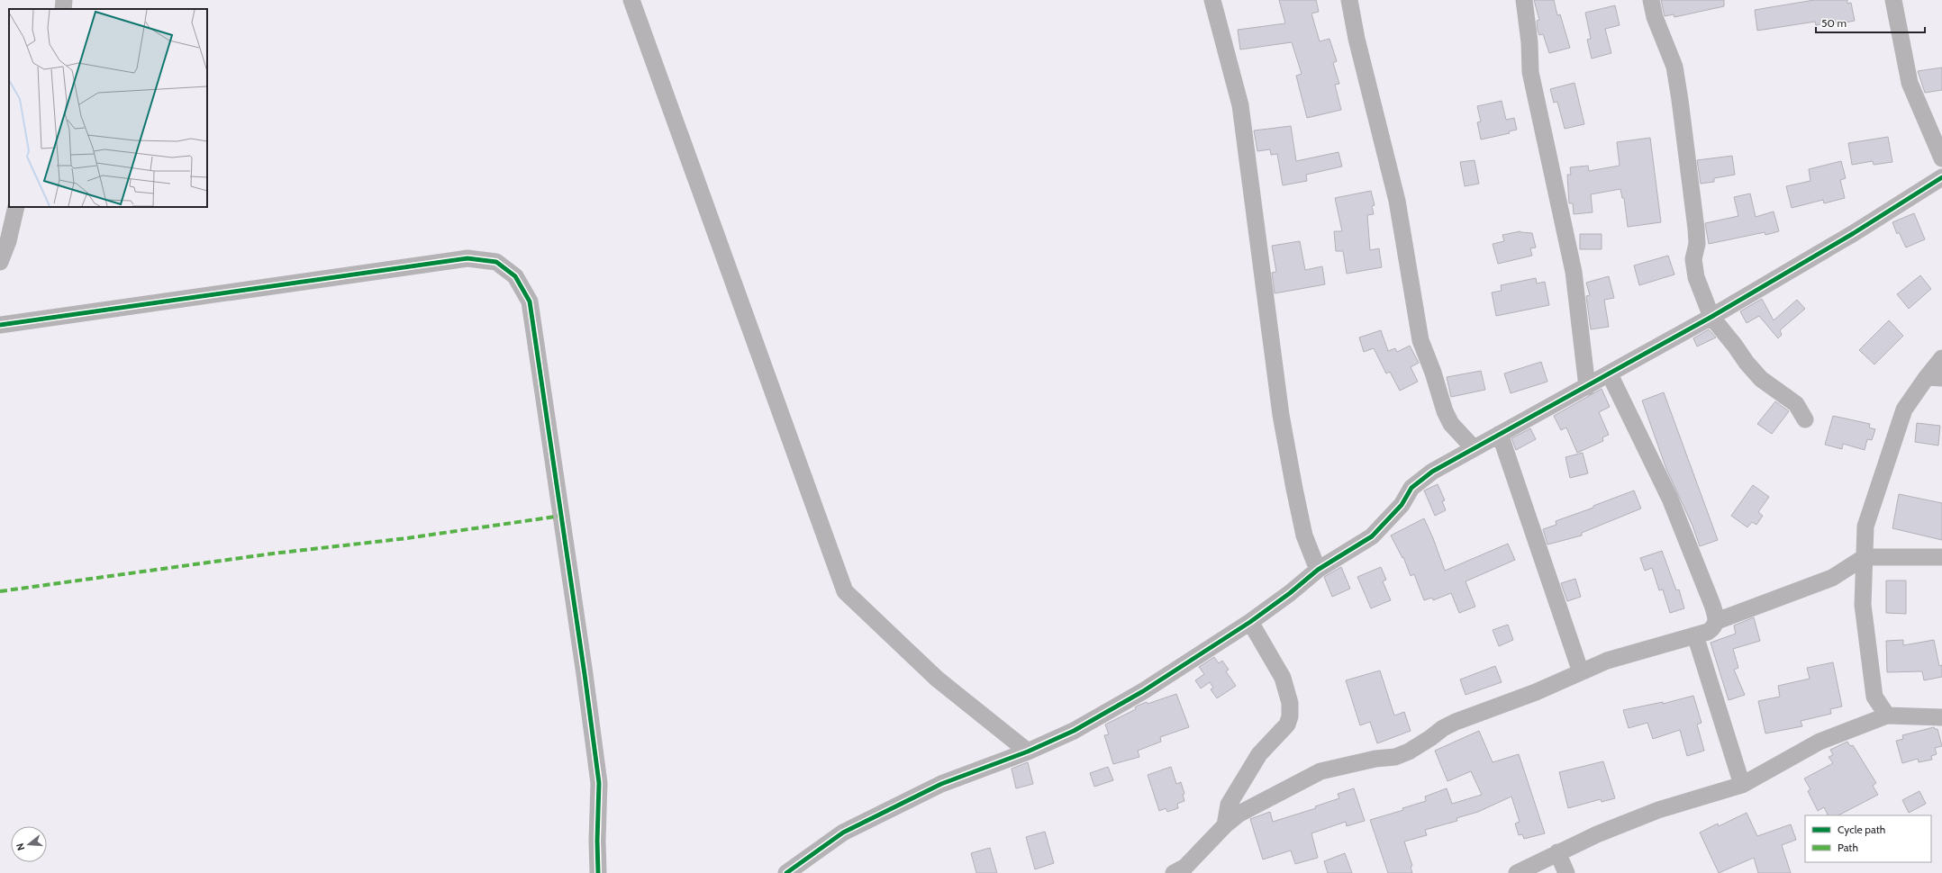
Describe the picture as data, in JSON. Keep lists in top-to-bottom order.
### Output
{
  "legend": ["Cycle path", "Path"],
  "scale_bar": "50 m",
  "north": "left"
}
